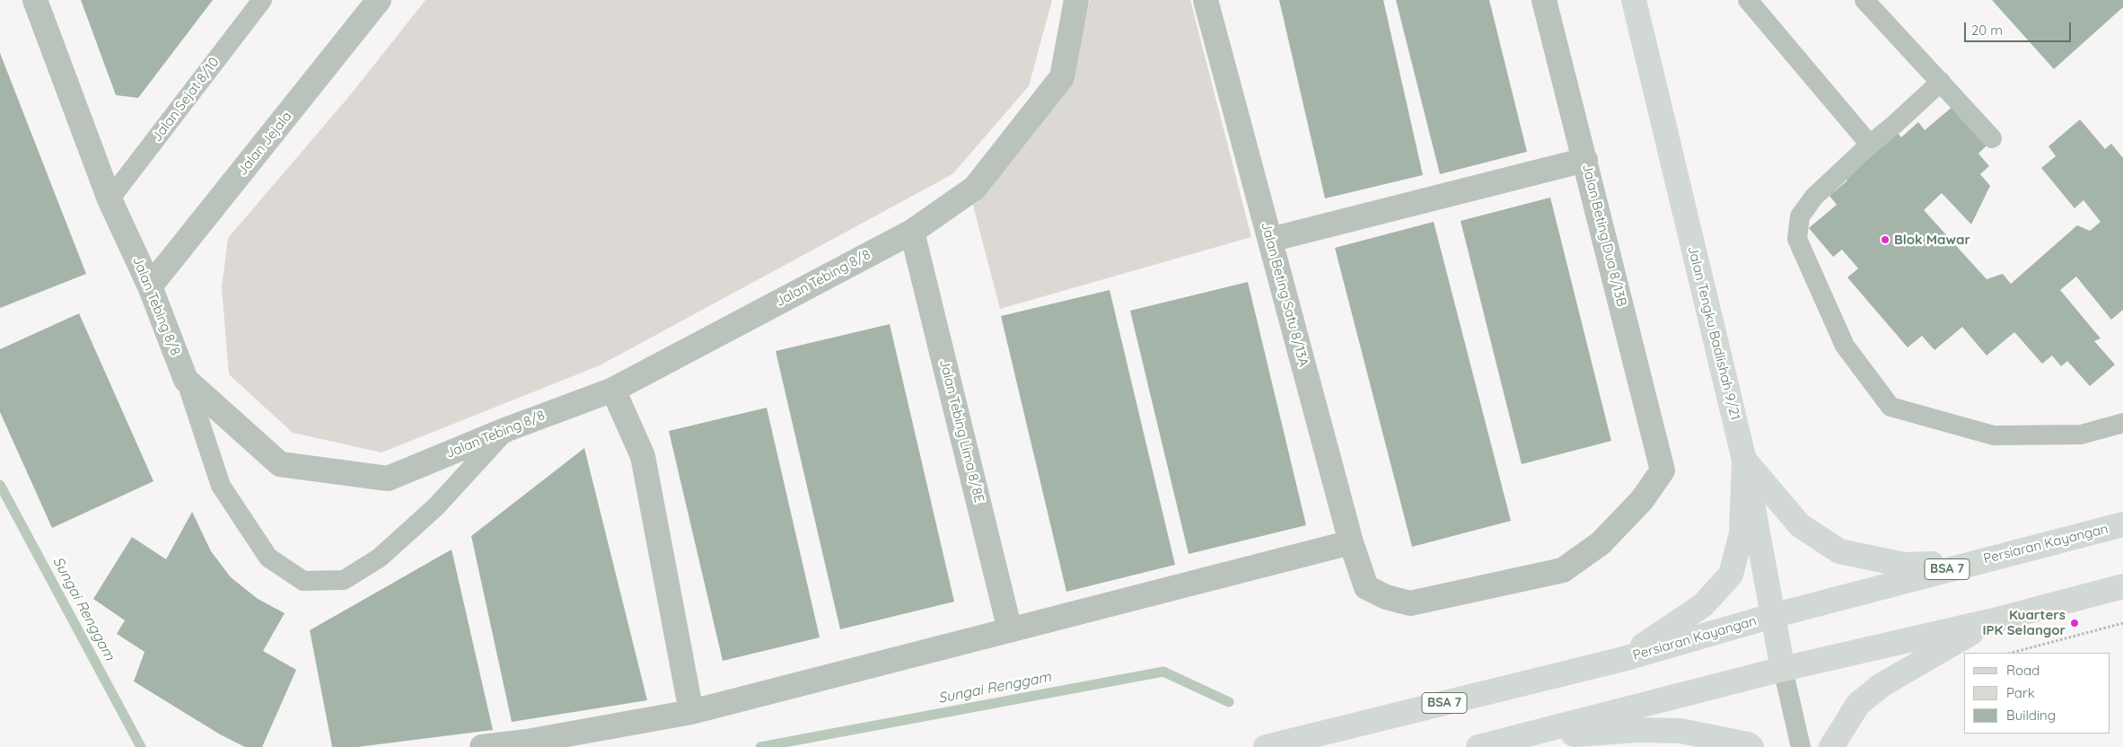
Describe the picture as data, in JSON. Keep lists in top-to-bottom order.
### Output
{
  "streets": {
    "main road": ["Jalan Tengku Badlishah 9/21", "Persiaran Kayangan", "BSA 7"],
    "street": [
      "Jalan Jejala",
      "Jalan Beting Dua 8/13B",
      "Jalan Tebing 8/8",
      "Jalan Beting Satu 8/13A",
      "Jalan Tebing Lima 8/8E"
    ],
    "lane": ["Jalan Sejat 8/10"]
  },
  "crossings": [
    ["Jalan Sejat 8/10", "Jalan Tebing 8/8"],
    ["Jalan Jejala", "Jalan Tebing 8/8"],
    ["Jalan Beting Dua 8/13B", "Jalan Beting Satu 8/13A"],
    ["Jalan Tebing 8/8", "Jalan Tebing Lima 8/8E"],
    ["Jalan Tengku Badlishah 9/21", "Persiaran Kayangan"]
  ],
  "water": ["Sungai Renggam"],
  "places": ["Blok Mawar", "Kuarters IPK Selangor"],
  "legend": ["Road", "Park", "Building"],
  "scale_bar": "20 m"
}
